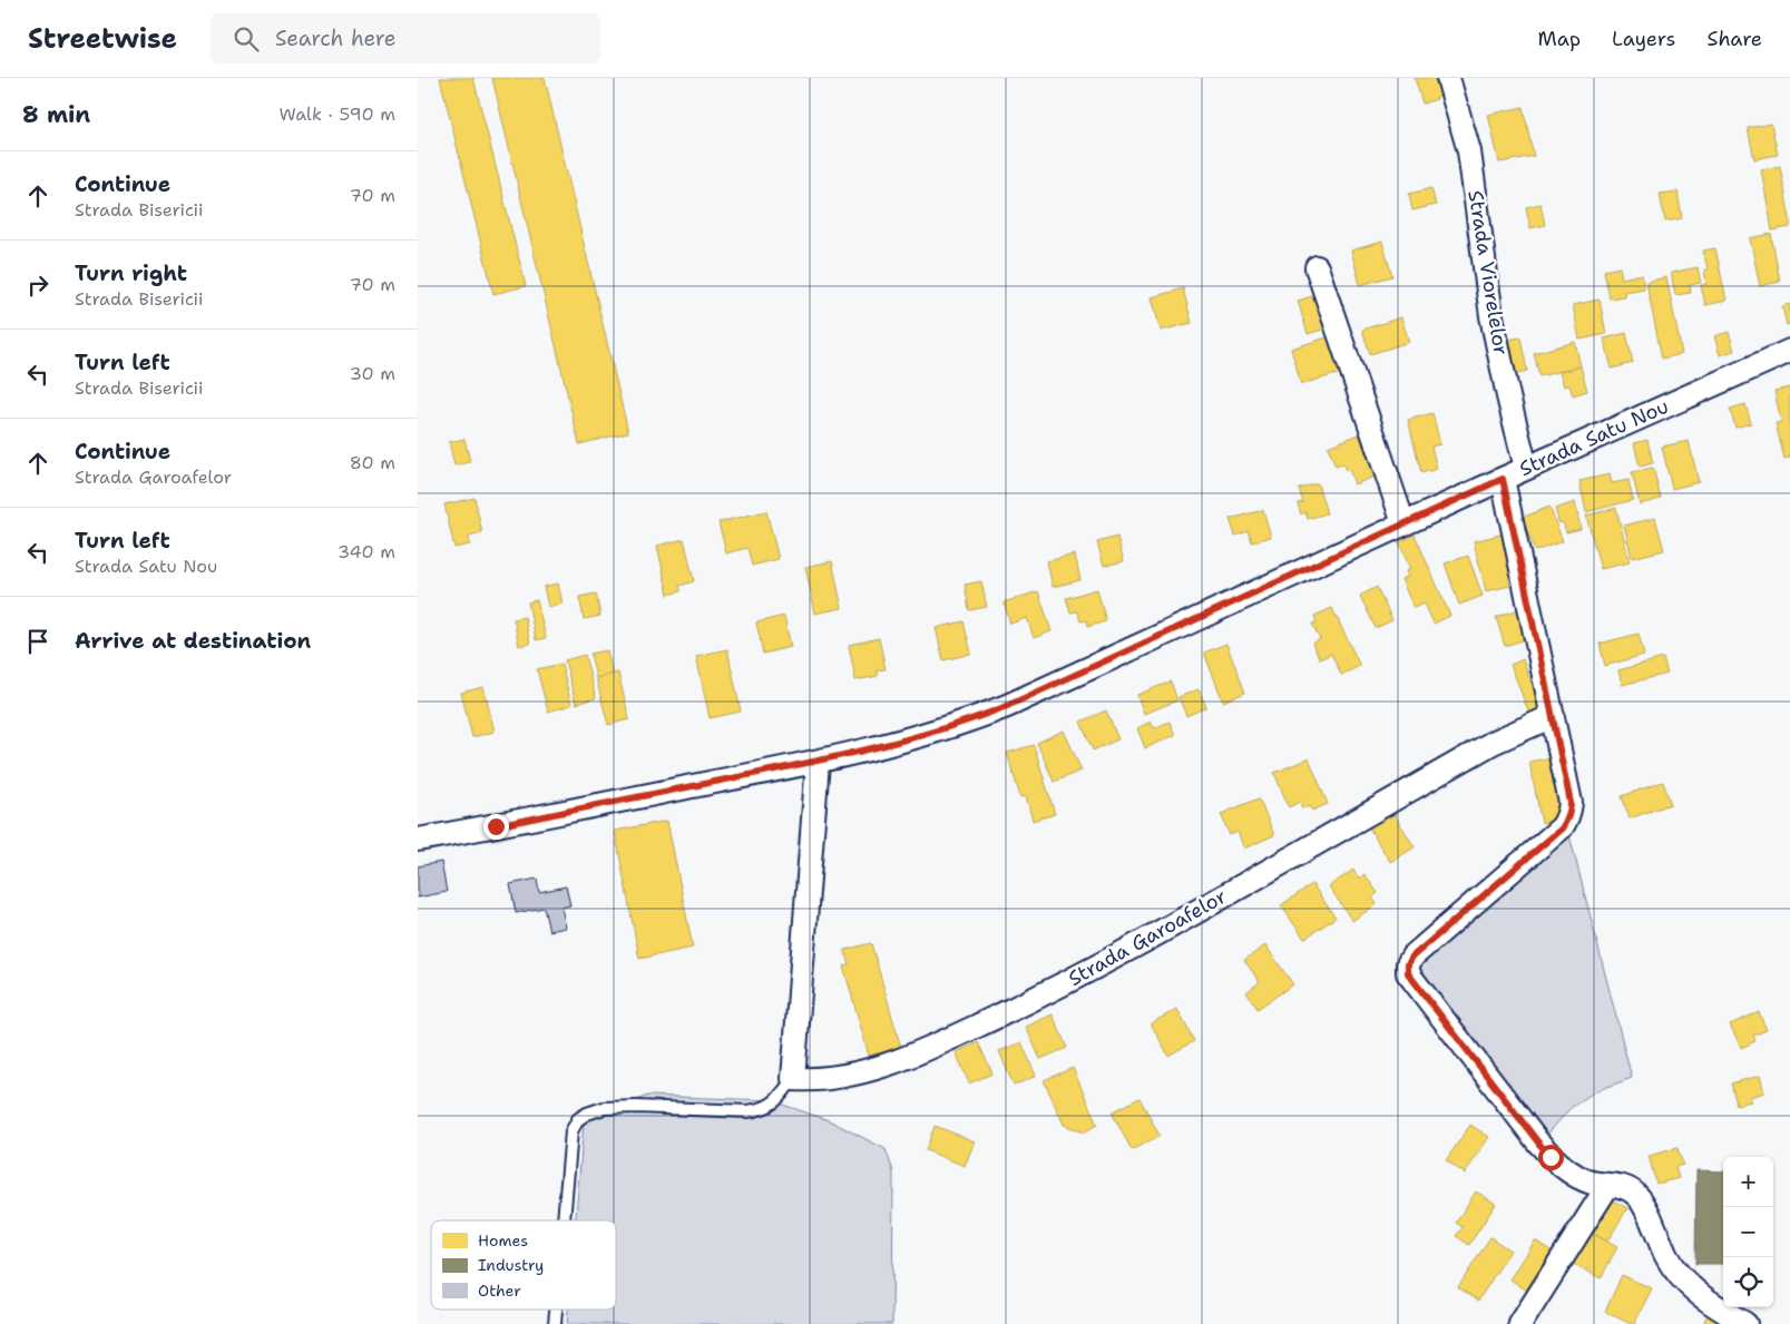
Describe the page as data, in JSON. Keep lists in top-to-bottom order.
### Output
{
  "streets": {
    "street": ["Strada Viorelelor", "Strada Satu Nou", "Strada Garoafelor"]
  },
  "crossings": [
    ["Strada Viorelelor", "Strada Satu Nou"]
  ],
  "legend": ["Homes", "Industry", "Other"],
  "page": {
    "header": "Streetwise",
    "search": "Search here",
    "nav": ["Map", "Layers", "Share"],
    "heading": ["8 min", "Walk · 590 m"],
    "list": [
      ["Continue", "Strada Bisericii", "70 m"],
      ["Turn right", "Strada Bisericii", "70 m"],
      ["Turn left", "Strada Bisericii", "30 m"],
      ["Continue", "Strada Garoafelor", "80 m"],
      ["Turn left", "Strada Satu Nou", "340 m"],
      "Arrive at destination"
    ],
    "map_buttons": ["+", "−"]
  }
}
